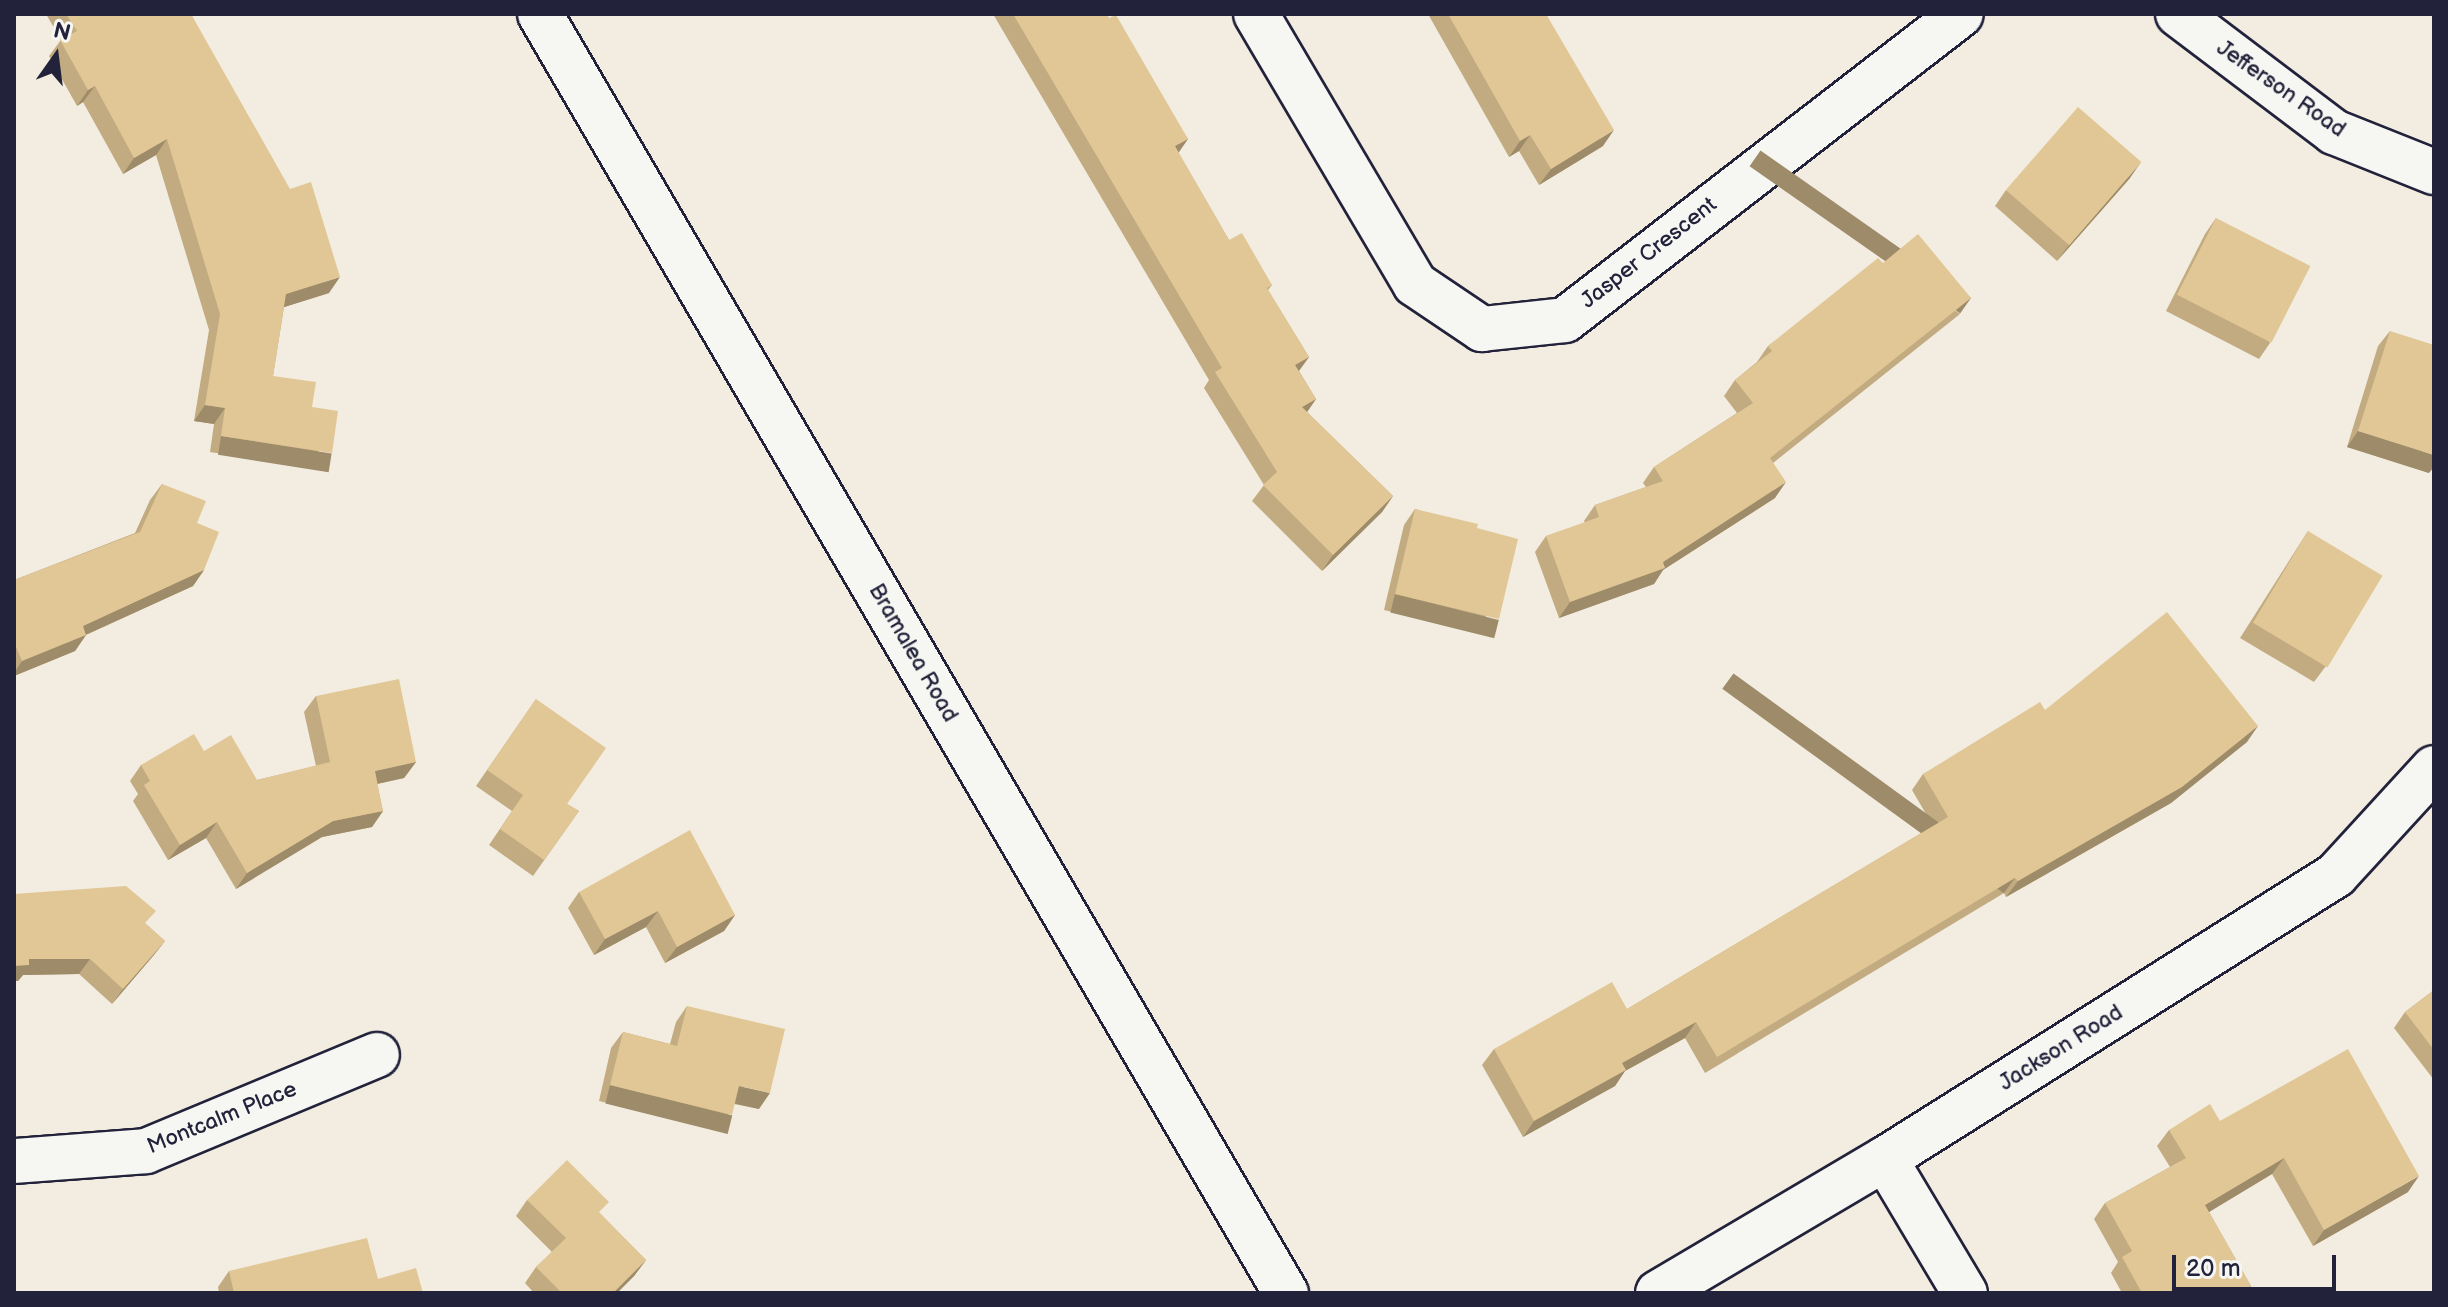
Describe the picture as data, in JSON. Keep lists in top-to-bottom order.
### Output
{
  "streets": {
    "street": [
      "Jefferson Road",
      "Jasper Crescent",
      "Bramalea Road",
      "Jackson Road",
      "Montcalm Place"
    ]
  },
  "scale_bar": "20 m",
  "north": "top"
}
